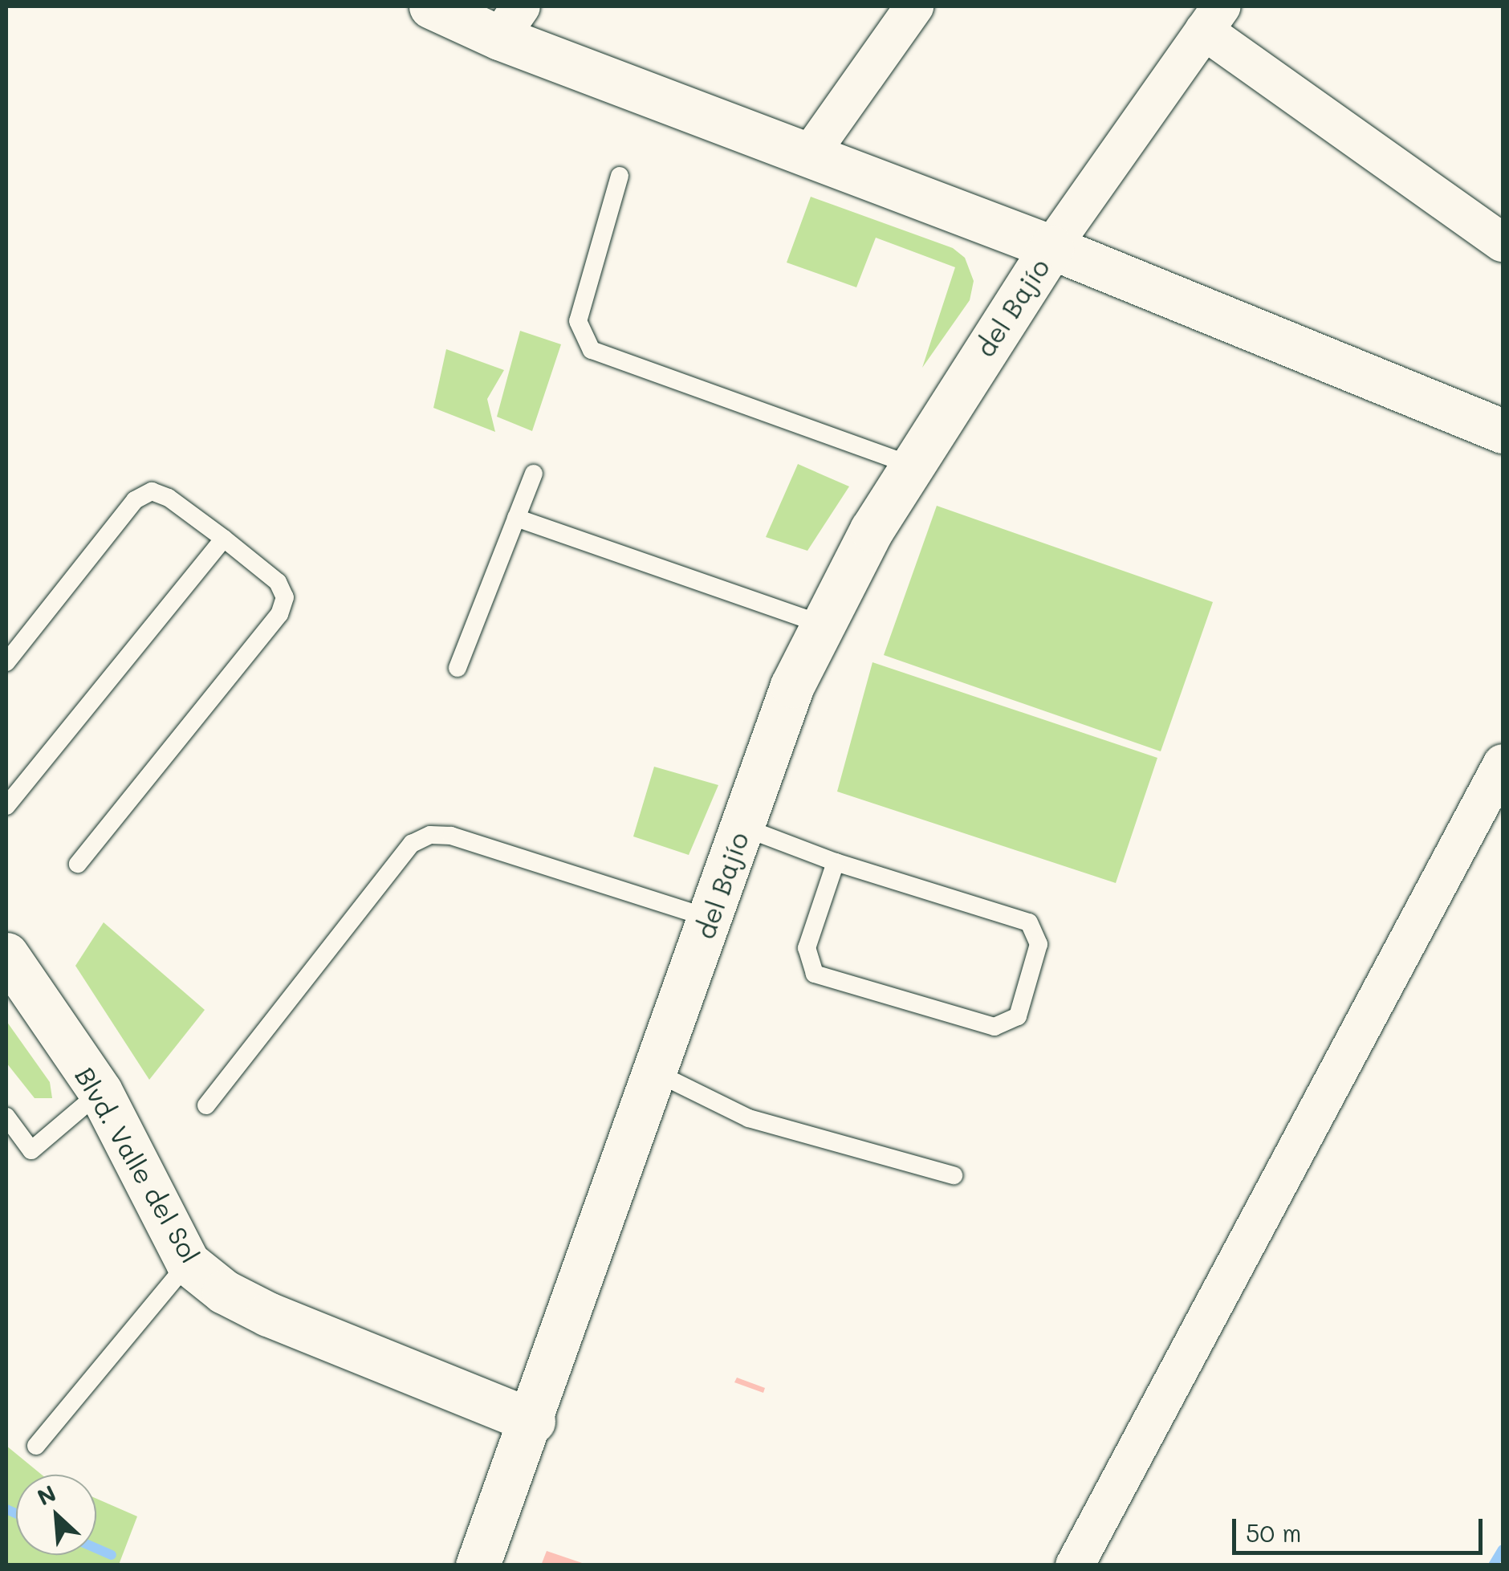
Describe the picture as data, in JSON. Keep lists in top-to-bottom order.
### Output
{
  "streets": {
    "street": ["del Bajío", "Blvd. Valle del Sol"]
  },
  "crossings": [
    ["del Bajío", "Blvd. Valle del Sol"]
  ],
  "scale_bar": "50 m",
  "north": "top left"
}
